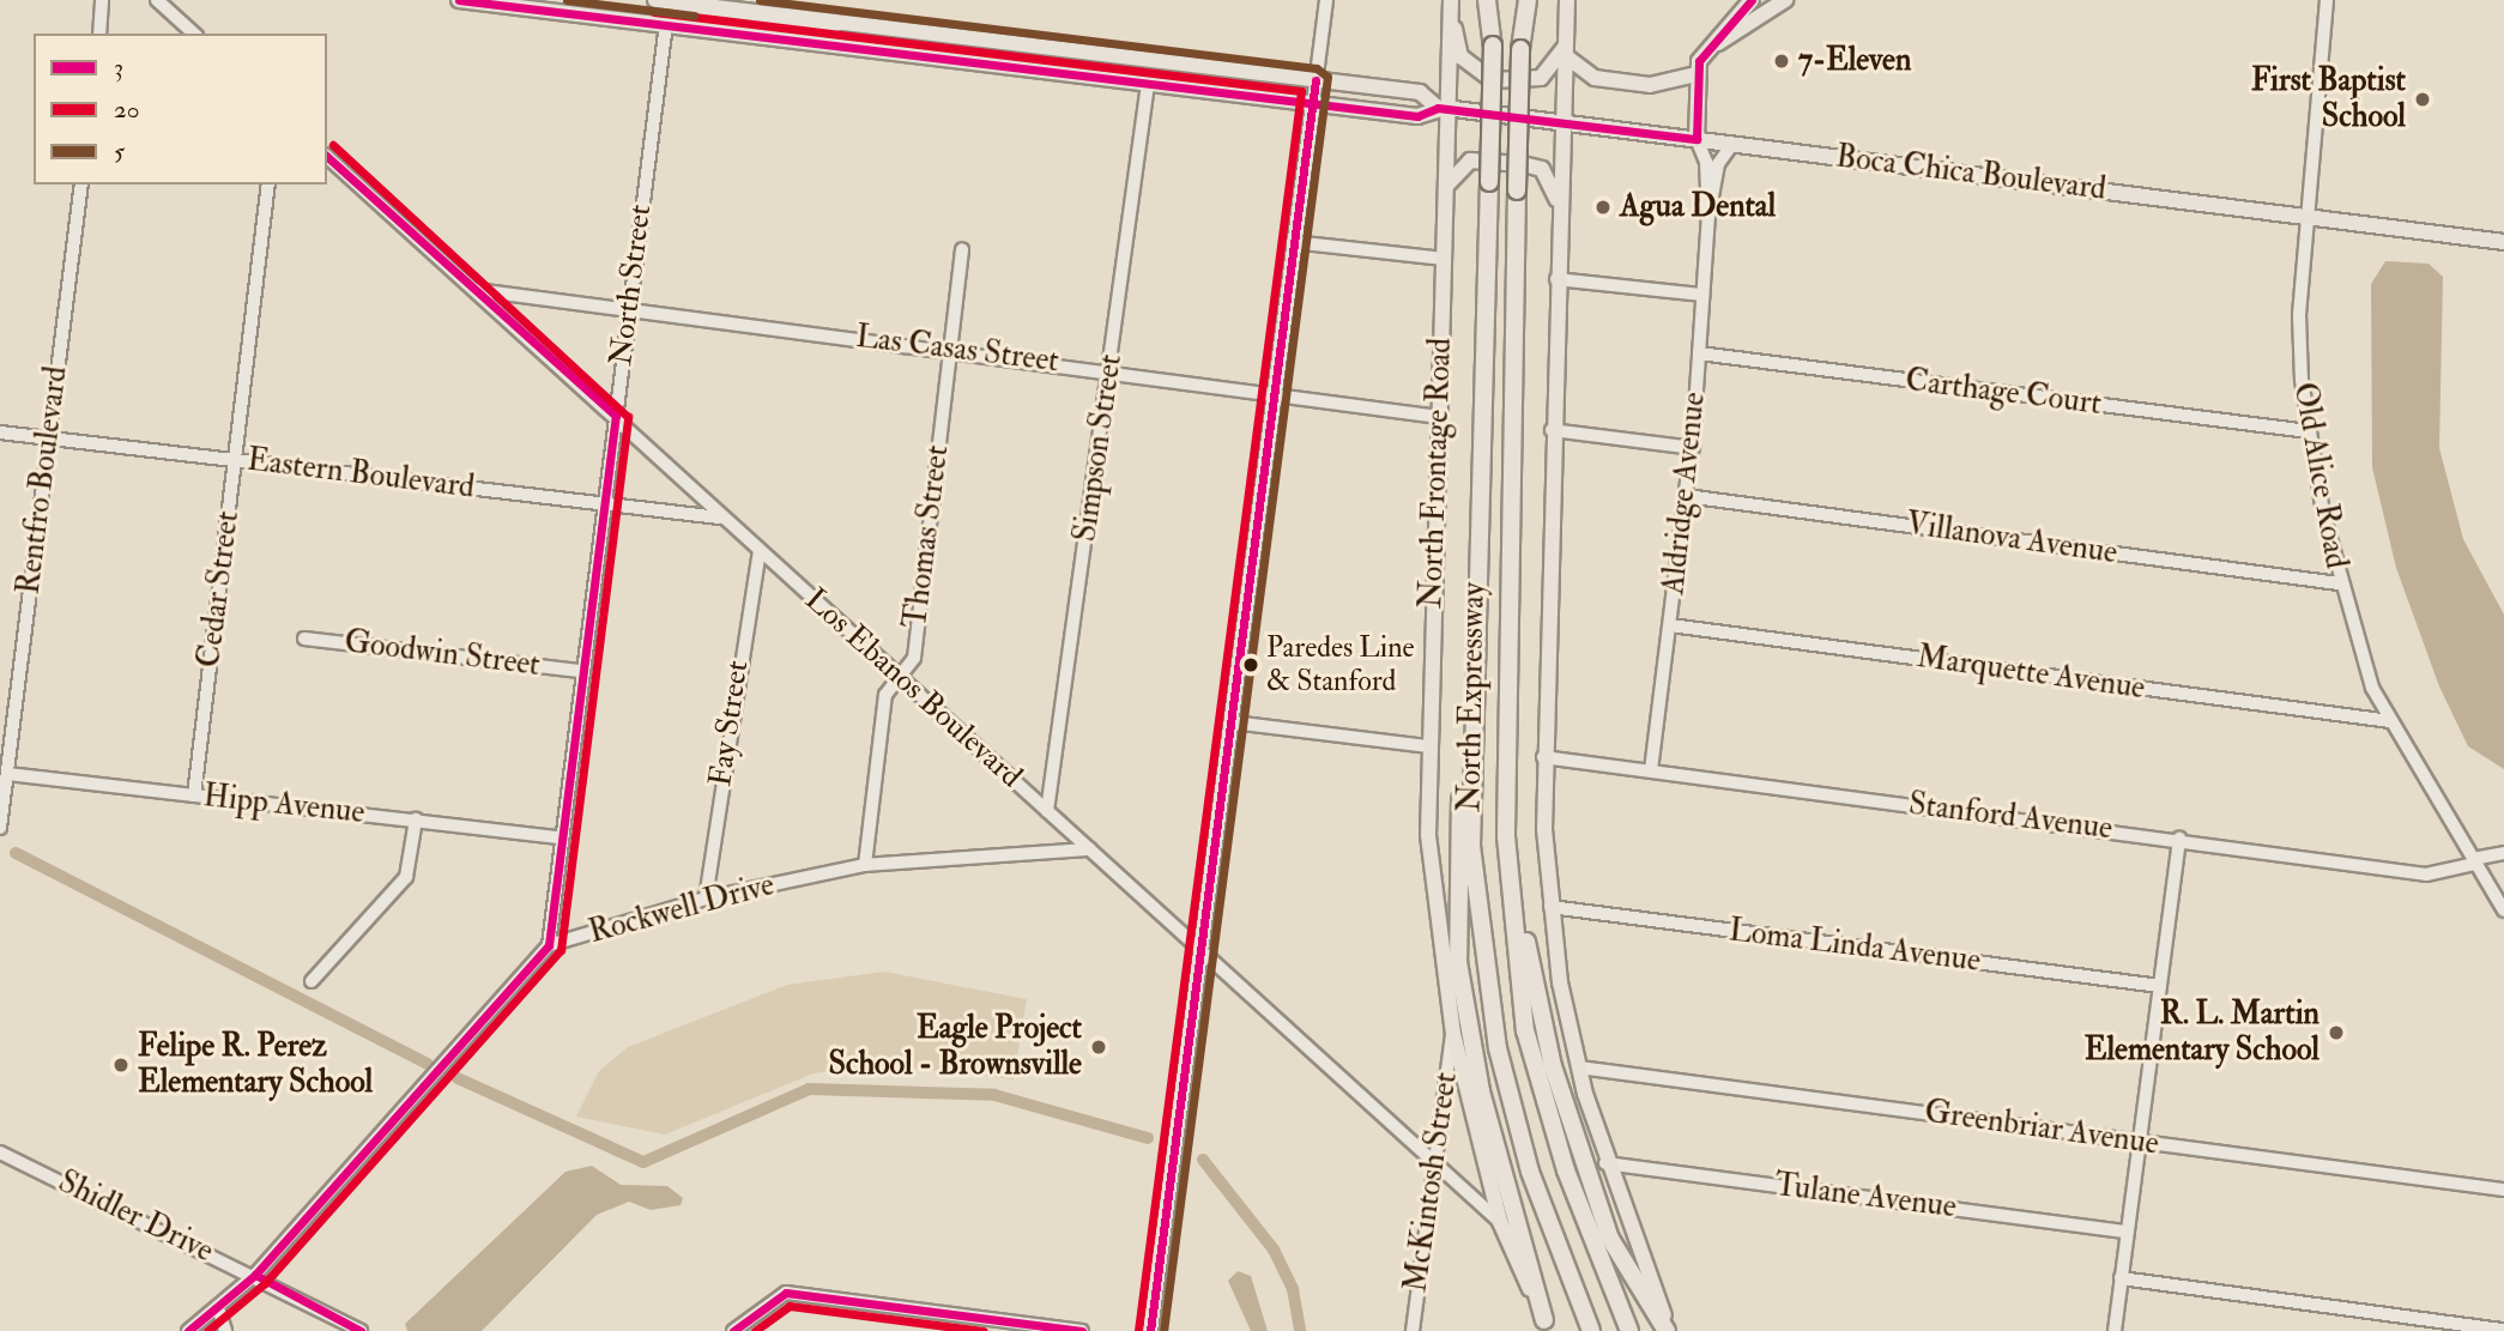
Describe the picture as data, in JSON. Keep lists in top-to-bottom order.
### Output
{
  "streets": {
    "highway": ["North Expressway"],
    "main road": ["Boca Chica Boulevard", "North Frontage Road"],
    "street": [
      "North Street",
      "Las Casas Street",
      "Carthage Court",
      "Simpson Street",
      "Eastern Boulevard",
      "Old Alice Road",
      "Rentfro Boulevard",
      "Aldridge Avenue",
      "Thomas Street",
      "Villanova Avenue",
      "Cedar Street",
      "Goodwin Street",
      "Marquette Avenue",
      "Los Ebanos Boulevard",
      "Fay Street",
      "Hipp Avenue",
      "Stanford Avenue",
      "Rockwell Drive",
      "Loma Linda Avenue",
      "Greenbriar Avenue",
      "McKintosh Street",
      "Tulane Avenue",
      "Shidler Drive"
    ]
  },
  "crossings": [
    ["Boca Chica Boulevard", "North Street"],
    ["Boca Chica Boulevard", "Simpson Street"],
    ["Boca Chica Boulevard", "North Frontage Road"],
    ["Boca Chica Boulevard", "Old Alice Road"],
    ["Boca Chica Boulevard", "Aldridge Avenue"],
    ["North Street", "Las Casas Street"],
    ["North Street", "Eastern Boulevard"],
    ["North Street", "Goodwin Street"],
    ["North Street", "Los Ebanos Boulevard"],
    ["North Street", "Hipp Avenue"],
    ["North Street", "Rockwell Drive"],
    ["Las Casas Street", "Simpson Street"],
    ["Las Casas Street", "North Frontage Road"],
    ["Las Casas Street", "Thomas Street"],
    ["Las Casas Street", "Los Ebanos Boulevard"],
    ["Carthage Court", "Old Alice Road"],
    ["Carthage Court", "Aldridge Avenue"],
    ["Simpson Street", "Los Ebanos Boulevard"],
    ["North Frontage Road", "Los Ebanos Boulevard"],
    ["North Frontage Road", "McKintosh Street"],
    ["Eastern Boulevard", "Rentfro Boulevard"],
    ["Eastern Boulevard", "Cedar Street"],
    ["Eastern Boulevard", "Los Ebanos Boulevard"],
    ["Old Alice Road", "Villanova Avenue"],
    ["Old Alice Road", "Marquette Avenue"],
    ["Old Alice Road", "Stanford Avenue"],
    ["Rentfro Boulevard", "Hipp Avenue"],
    ["Aldridge Avenue", "Villanova Avenue"],
    ["Aldridge Avenue", "Marquette Avenue"],
    ["Aldridge Avenue", "Stanford Avenue"],
    ["Thomas Street", "Los Ebanos Boulevard"],
    ["Thomas Street", "Rockwell Drive"],
    ["Cedar Street", "Hipp Avenue"],
    ["Los Ebanos Boulevard", "Fay Street"],
    ["Los Ebanos Boulevard", "Rockwell Drive"],
    ["Los Ebanos Boulevard", "McKintosh Street"],
    ["Fay Street", "Rockwell Drive"],
    ["Rockwell Drive", "Shidler Drive"]
  ],
  "places": [
    "7-Eleven",
    "First Baptist School",
    "Agua Dental",
    "Paredes Line & Stanford",
    "R. L. Martin Elementary School",
    "Eagle Project School - Brownsville",
    "Felipe R. Perez Elementary School"
  ],
  "lines": ["transit line 3", "transit line 5", "transit line 20"],
  "legend": ["3", "20", "5"]
}
